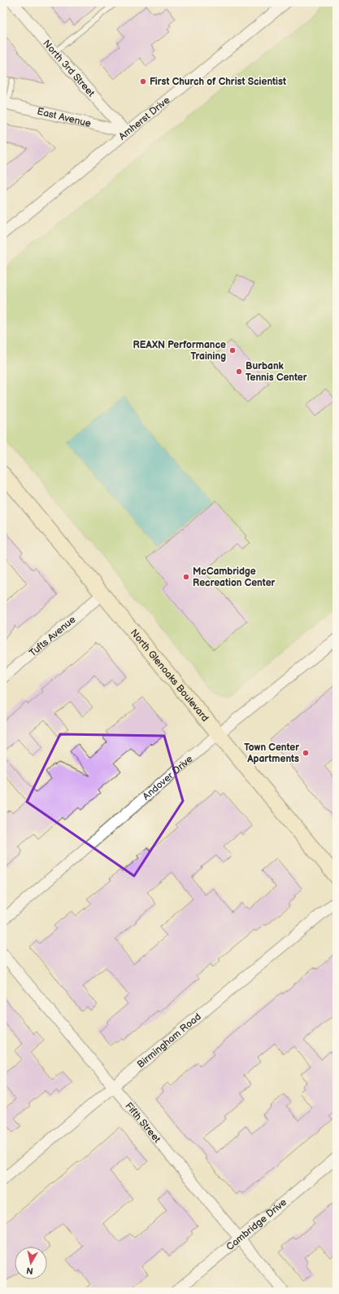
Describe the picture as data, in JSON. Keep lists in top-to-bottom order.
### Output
{
  "streets": {
    "main road": ["North Glenoaks Boulevard"],
    "street": [
      "North 3rd Street",
      "East Avenue",
      "Amherst Drive",
      "Tufts Avenue",
      "Andover Drive",
      "Birmingham Road",
      "Fifth Street",
      "Cambridge Drive"
    ]
  },
  "crossings": [
    ["North 3rd Street", "East Avenue"],
    ["North 3rd Street", "Amherst Drive"],
    ["East Avenue", "Amherst Drive"],
    ["Tufts Avenue", "North Glenoaks Boulevard"],
    ["North Glenoaks Boulevard", "Andover Drive"],
    ["Birmingham Road", "Fifth Street"],
    ["Fifth Street", "Cambridge Drive"]
  ],
  "places": [
    "First Church of Christ Scientist",
    "REAXN Performance Training",
    "Burbank Tennis Center",
    "McCambridge Recreation Center",
    "Town Center Apartments"
  ],
  "north": "bottom"
}
